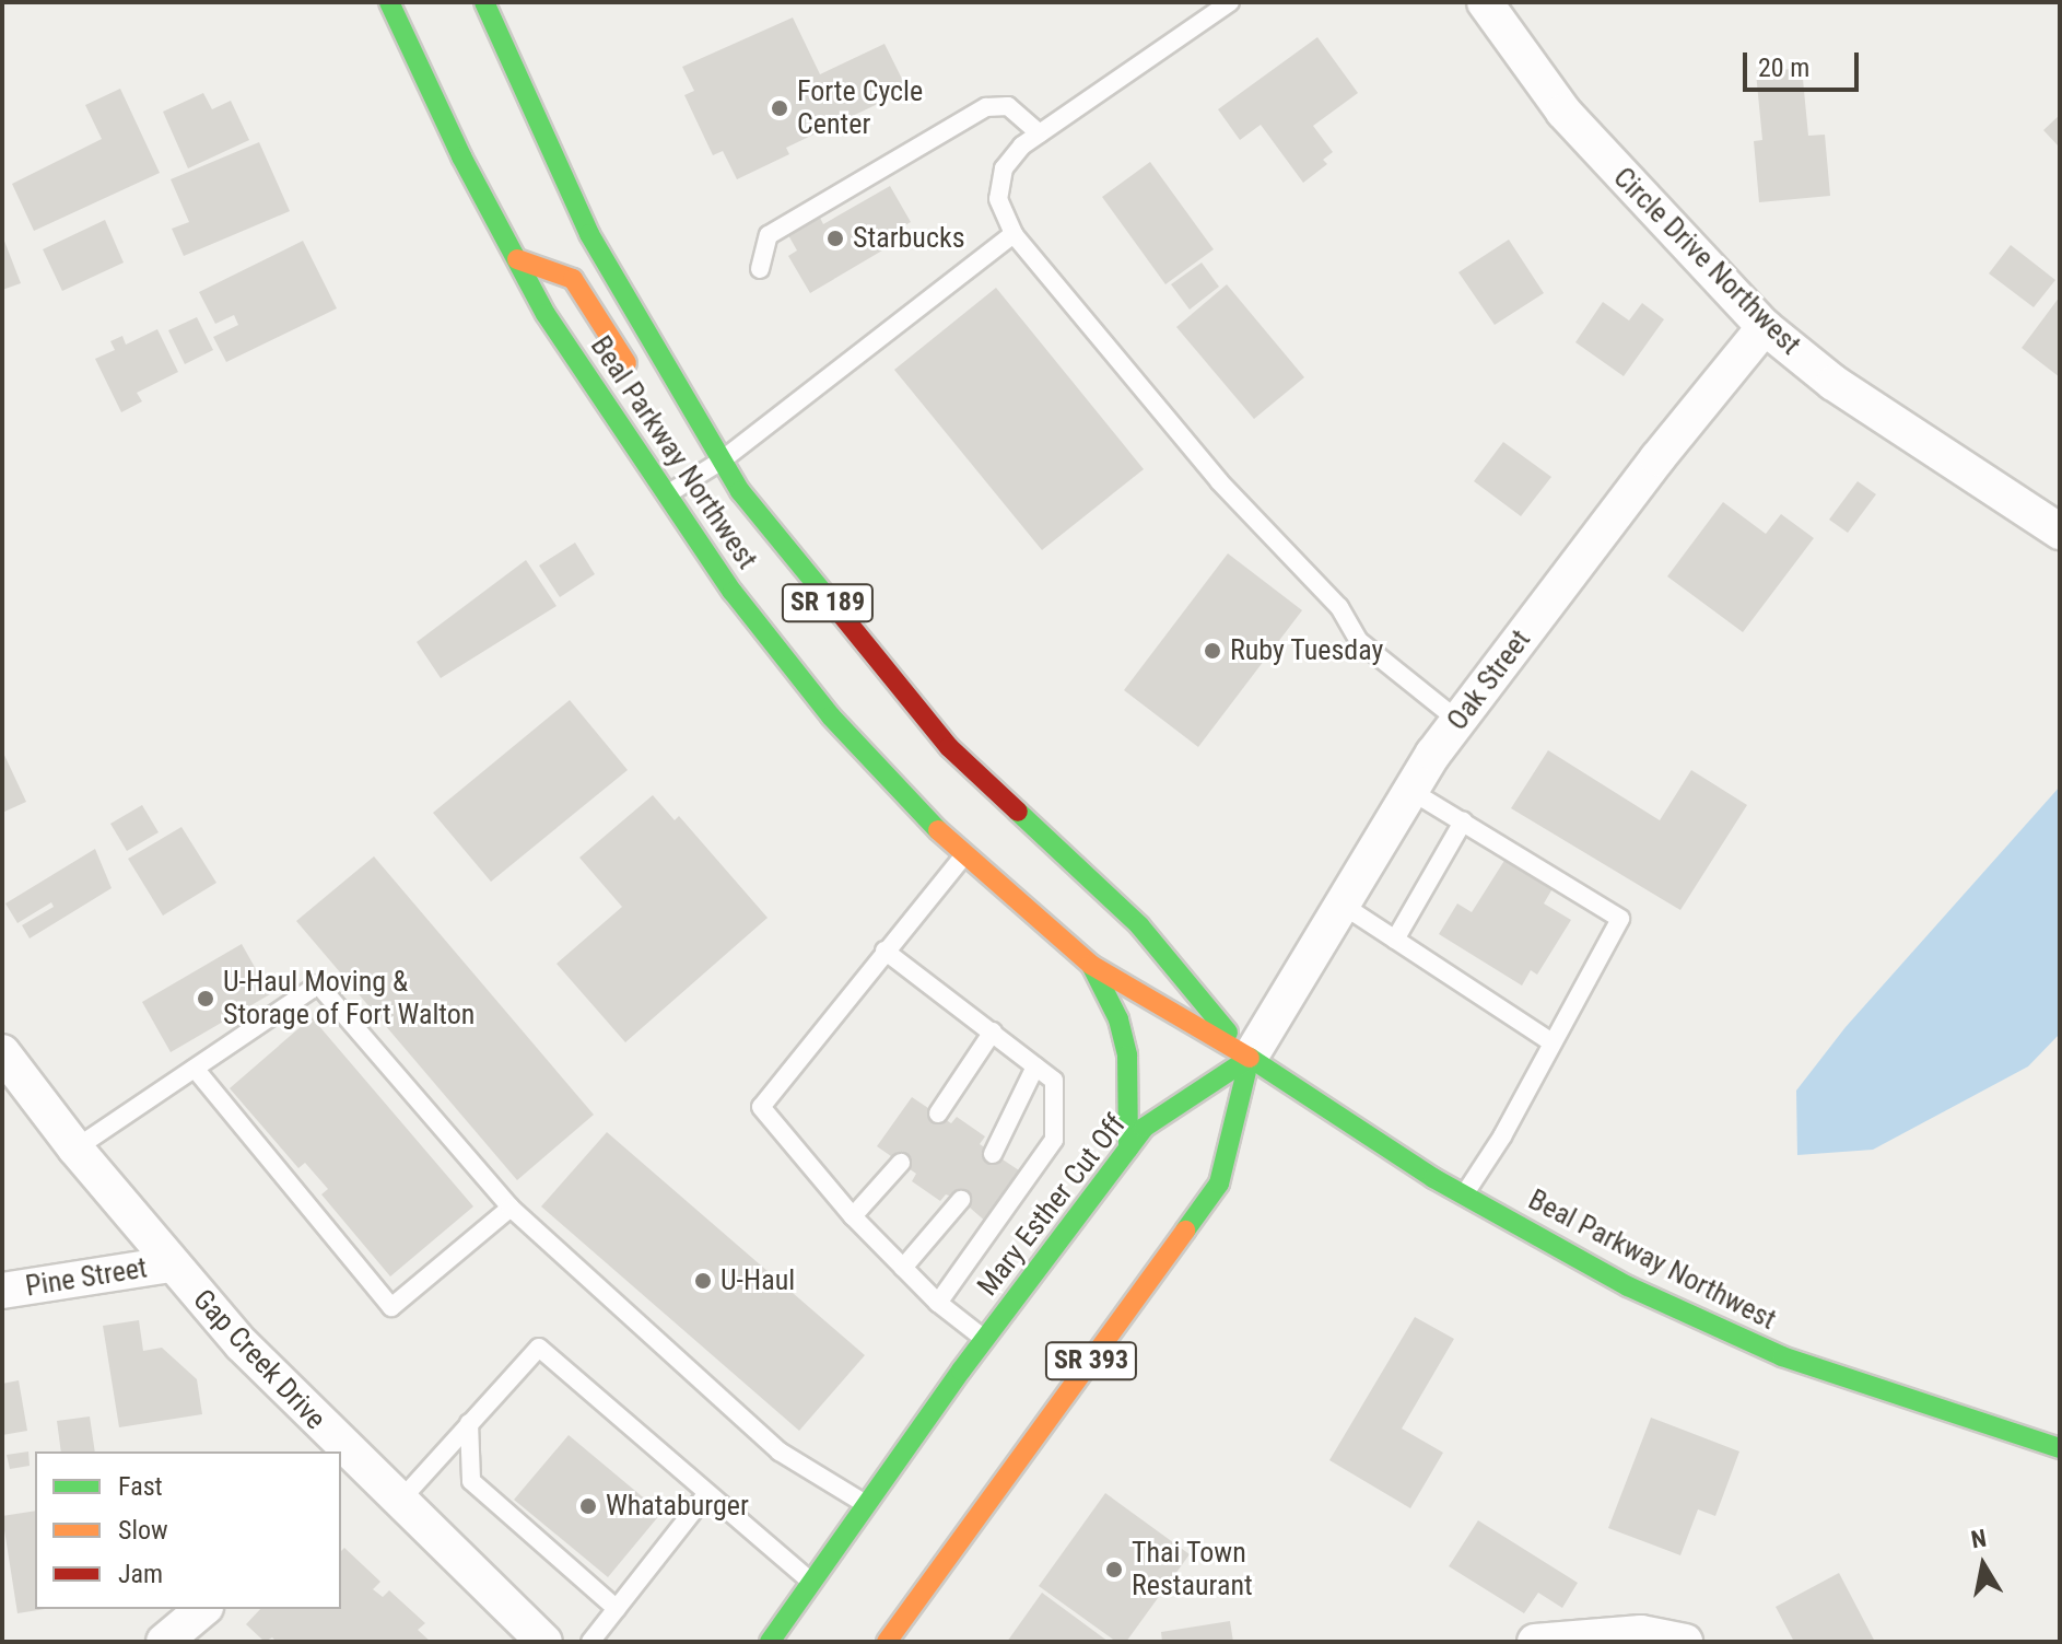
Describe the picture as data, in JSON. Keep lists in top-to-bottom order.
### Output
{
  "streets": {
    "main road": [
      "Beal Parkway Northwest",
      "SR 189",
      "Mary Esther Cut Off",
      "SR 393"
    ],
    "street": [
      "Circle Drive Northwest",
      "Oak Street",
      "Pine Street",
      "Gap Creek Drive"
    ]
  },
  "crossings": [
    ["Circle Drive Northwest", "Oak Street"],
    ["Beal Parkway Northwest", "Oak Street"],
    ["Beal Parkway Northwest", "Mary Esther Cut Off"],
    ["Beal Parkway Northwest", "SR 393"],
    ["Oak Street", "Mary Esther Cut Off"],
    ["Oak Street", "SR 393"],
    ["Mary Esther Cut Off", "SR 393"],
    ["Pine Street", "Gap Creek Drive"]
  ],
  "places": [
    "Forte Cycle Center",
    "Starbucks",
    "Ruby Tuesday",
    "U-Haul Moving & Storage of Fort Walton",
    "U-Haul",
    "Whataburger",
    "Thai Town Restaurant"
  ],
  "legend": ["Fast", "Slow", "Jam"],
  "scale_bar": "20 m",
  "north": "top"
}
